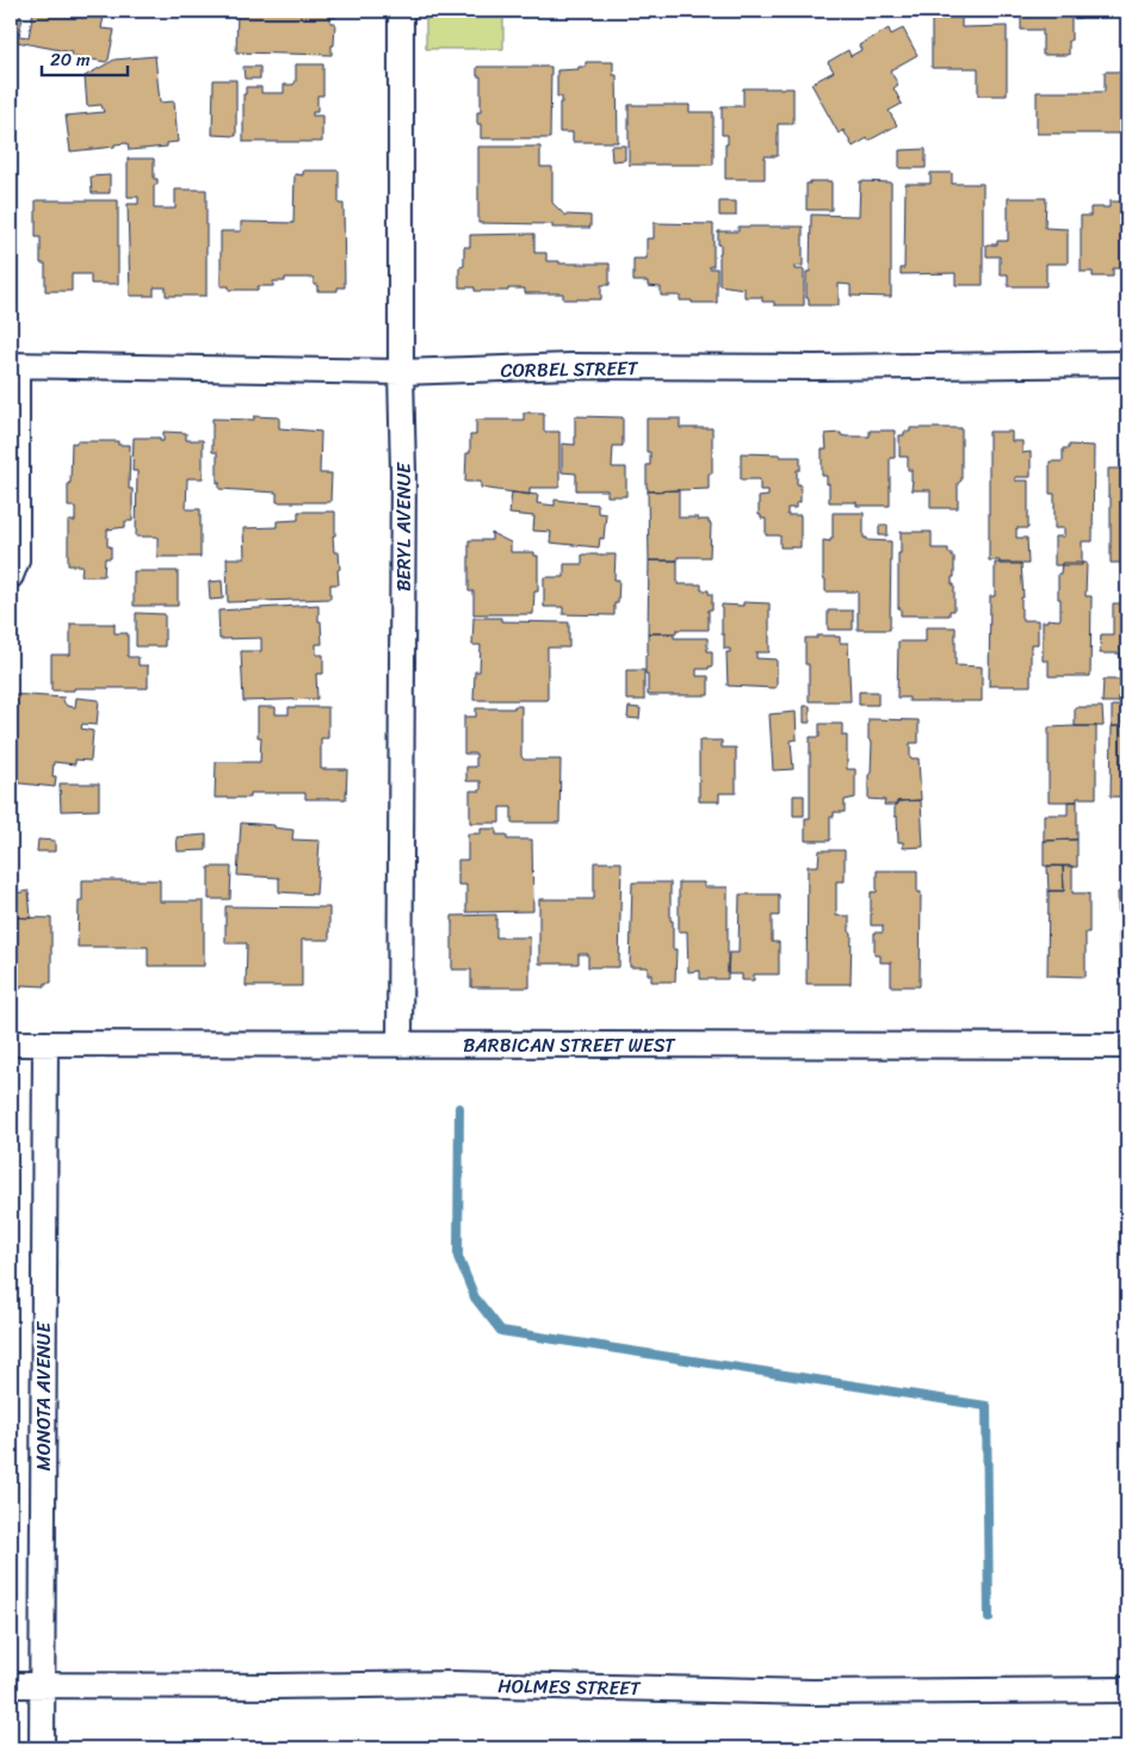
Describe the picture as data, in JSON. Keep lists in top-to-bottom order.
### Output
{
  "streets": {
    "street": [
      "CORBEL STREET",
      "BERYL AVENUE",
      "BARBICAN STREET WEST",
      "MONOTA AVENUE",
      "HOLMES STREET"
    ]
  },
  "crossings": [
    ["CORBEL STREET", "BERYL AVENUE"],
    ["BERYL AVENUE", "BARBICAN STREET WEST"],
    ["BARBICAN STREET WEST", "MONOTA AVENUE"],
    ["MONOTA AVENUE", "HOLMES STREET"]
  ],
  "scale_bar": "20 m"
}
